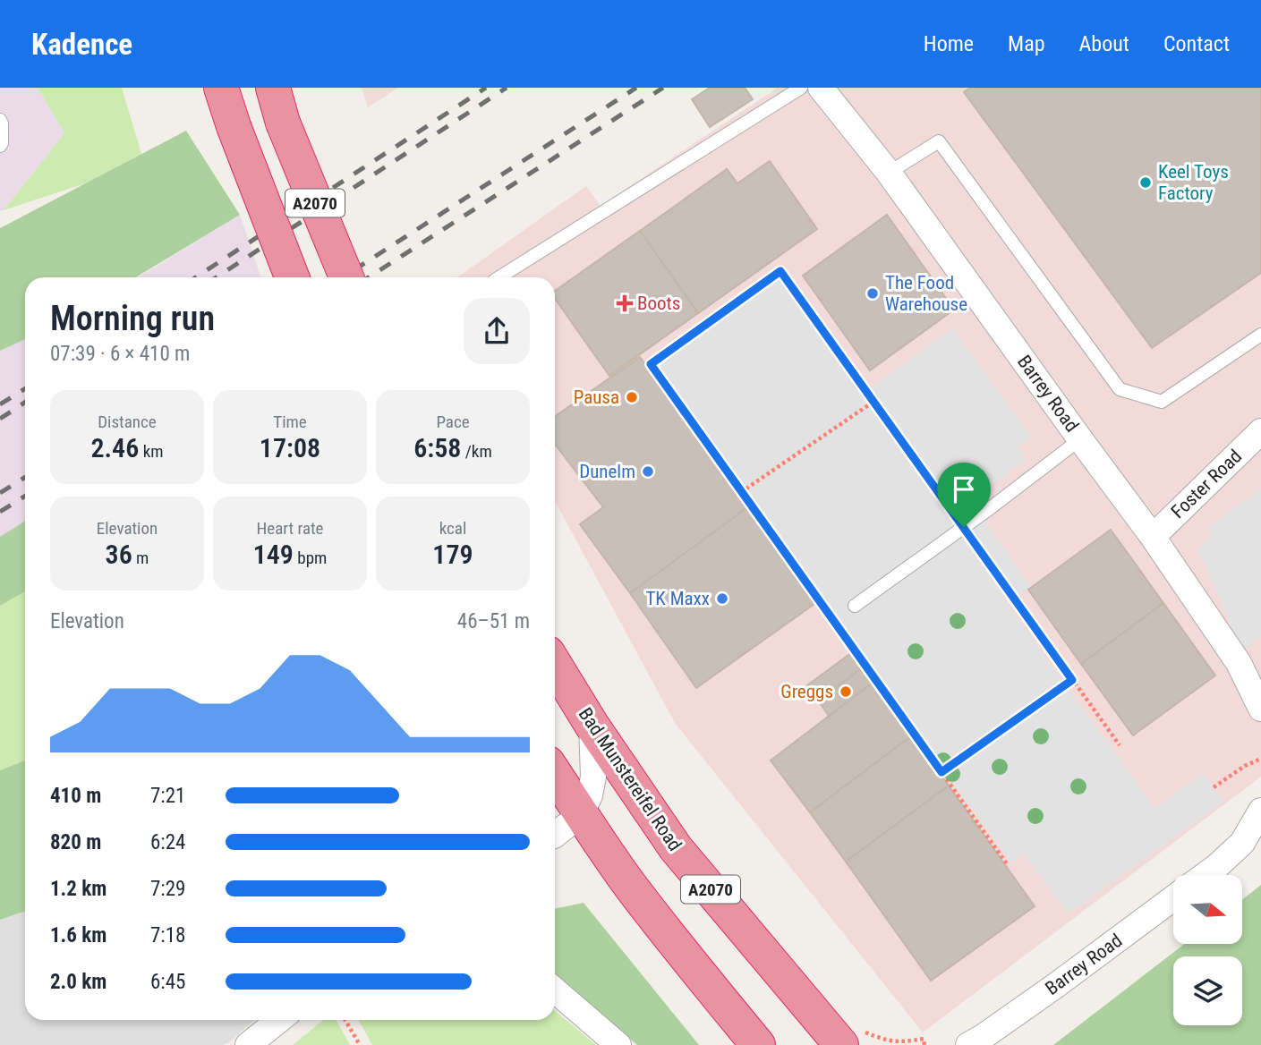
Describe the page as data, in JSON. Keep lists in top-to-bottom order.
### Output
{
  "streets": {
    "highway": ["A2070", "Bad Munstereifel Road"],
    "street": ["Barrey Road", "Foster Road"]
  },
  "crossings": [
    ["Barrey Road", "Foster Road"]
  ],
  "places": {
    "other": [
      "Keel Toys Factory",
      "The Food Warehouse",
      "Pausa",
      "Dunelm",
      "TK Maxx",
      "Greggs"
    ],
    "health": ["Boots"]
  },
  "north": "right",
  "page": {
    "header": "Kadence",
    "nav": [
      "Home",
      "Map",
      "About",
      "Contact"
    ],
    "heading": ["Morning run", "07:39 · 6 × 410 m"],
    "stats": [
      ["Distance", "2.46 km"],
      ["Time", "17:08"],
      ["Pace", "6:58 /km"],
      ["Elevation", "36 m"],
      ["Heart rate", "149 bpm"],
      ["kcal", "179"]
    ],
    "chart": ["Elevation", "46–51 m"],
    "list": [
      {
        "name": "410 m",
        "note": "7:21"
      },
      {
        "name": "820 m",
        "note": "6:24"
      },
      {
        "name": "1.2 km",
        "note": "7:29"
      },
      {
        "name": "1.6 km",
        "note": "7:18"
      },
      {
        "name": "2.0 km",
        "note": "6:45"
      }
    ]
  }
}
